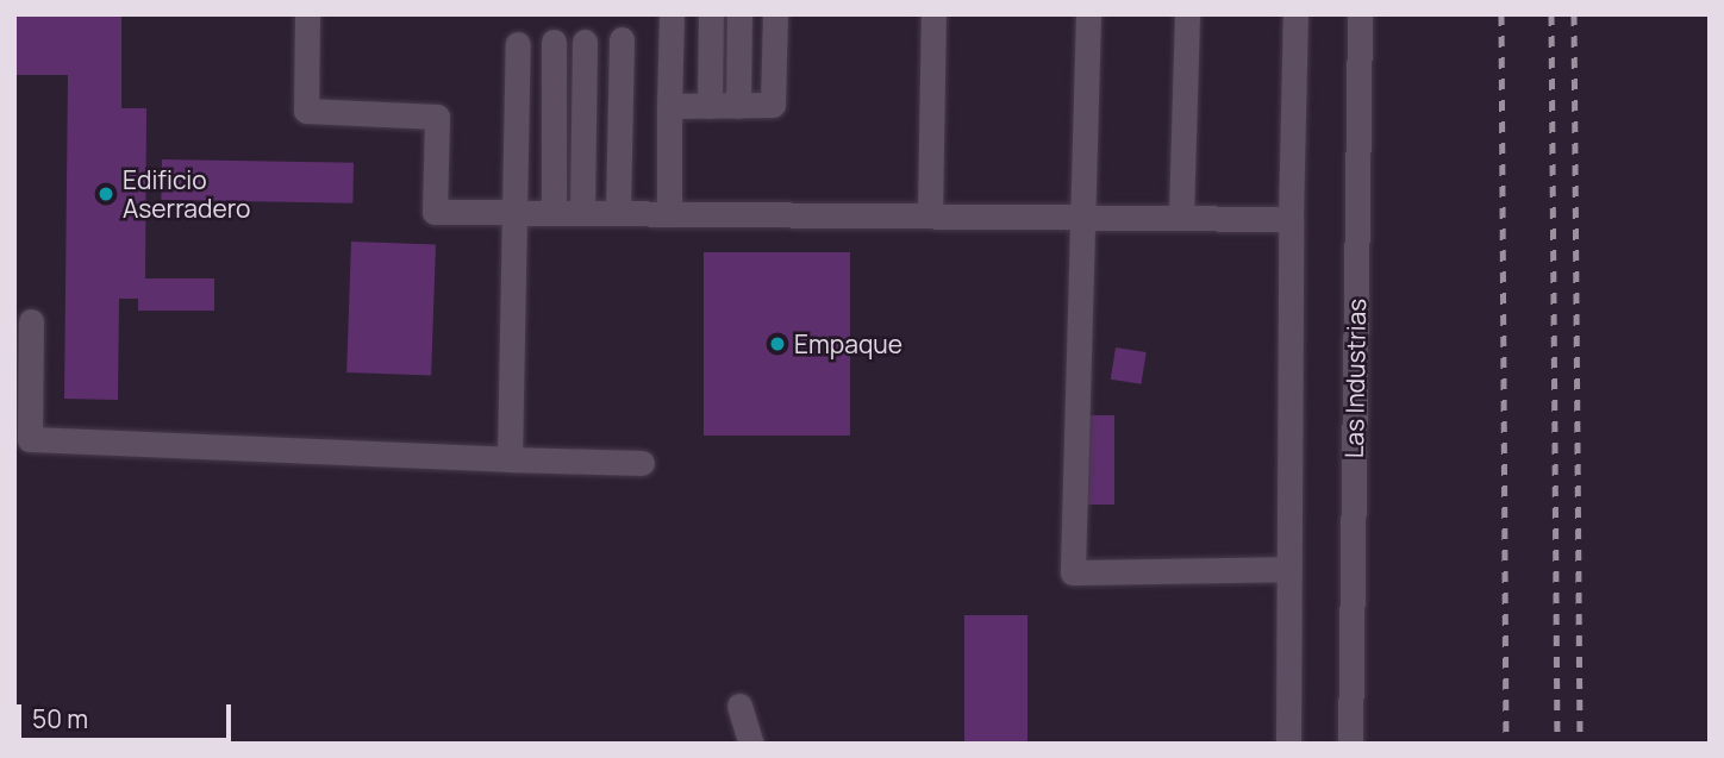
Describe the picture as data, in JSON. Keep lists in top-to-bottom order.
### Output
{
  "streets": {
    "street": ["Las Industrias"]
  },
  "places": ["Edificio Aserradero", "Empaque"],
  "scale_bar": "50 m"
}
